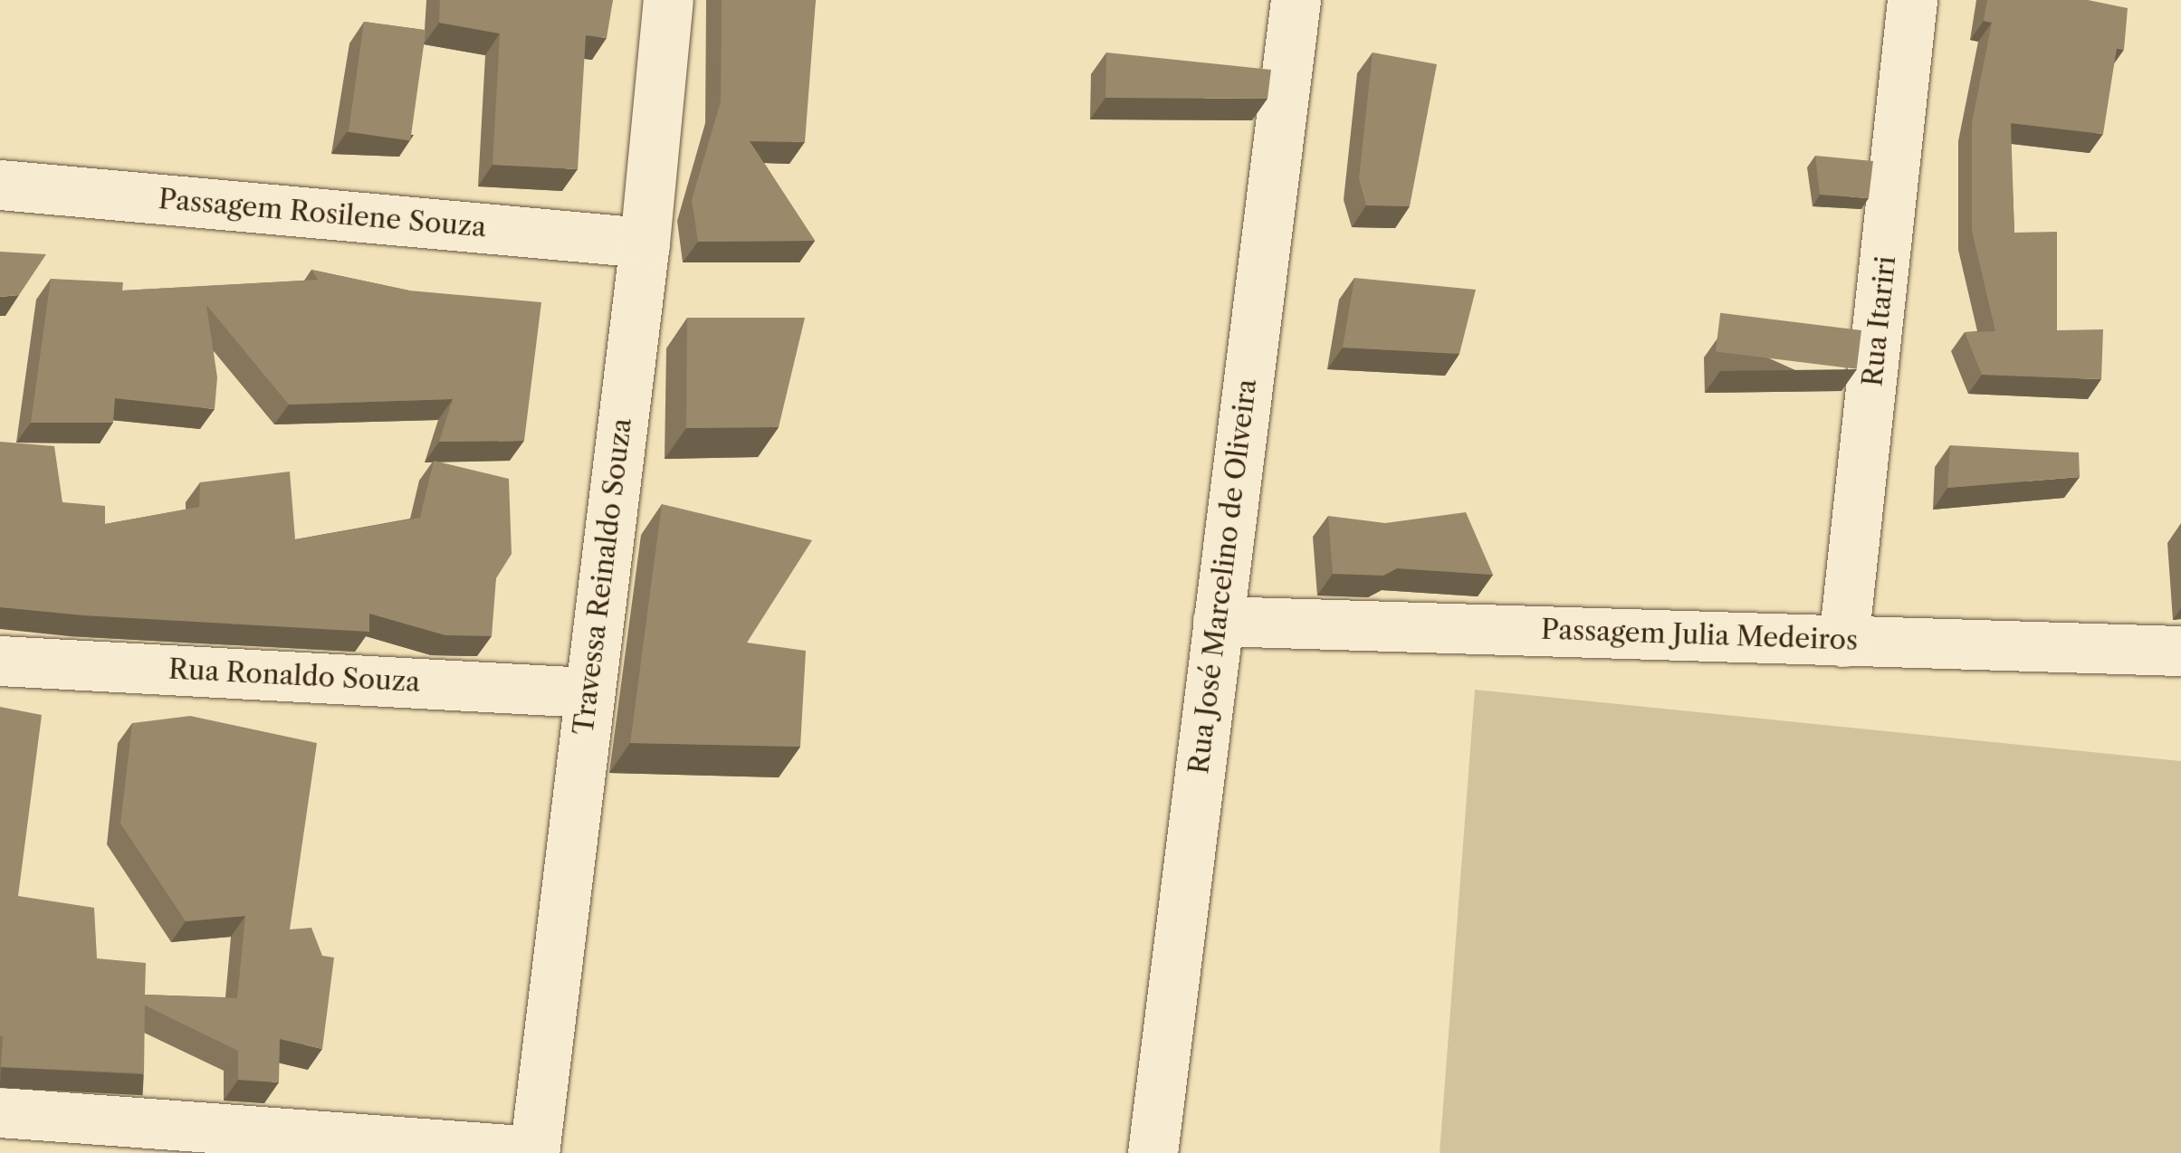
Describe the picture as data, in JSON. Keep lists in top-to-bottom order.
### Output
{
  "streets": {
    "street": [
      "Passagem Rosilene Souza",
      "Rua Itariri",
      "Travessa Reinaldo Souza",
      "Rua José Marcelino de Oliveira",
      "Passagem Julia Medeiros",
      "Rua Ronaldo Souza"
    ]
  },
  "crossings": [
    ["Passagem Rosilene Souza", "Travessa Reinaldo Souza"],
    ["Rua Itariri", "Passagem Julia Medeiros"],
    ["Travessa Reinaldo Souza", "Rua Ronaldo Souza"],
    ["Rua José Marcelino de Oliveira", "Passagem Julia Medeiros"]
  ]
}
